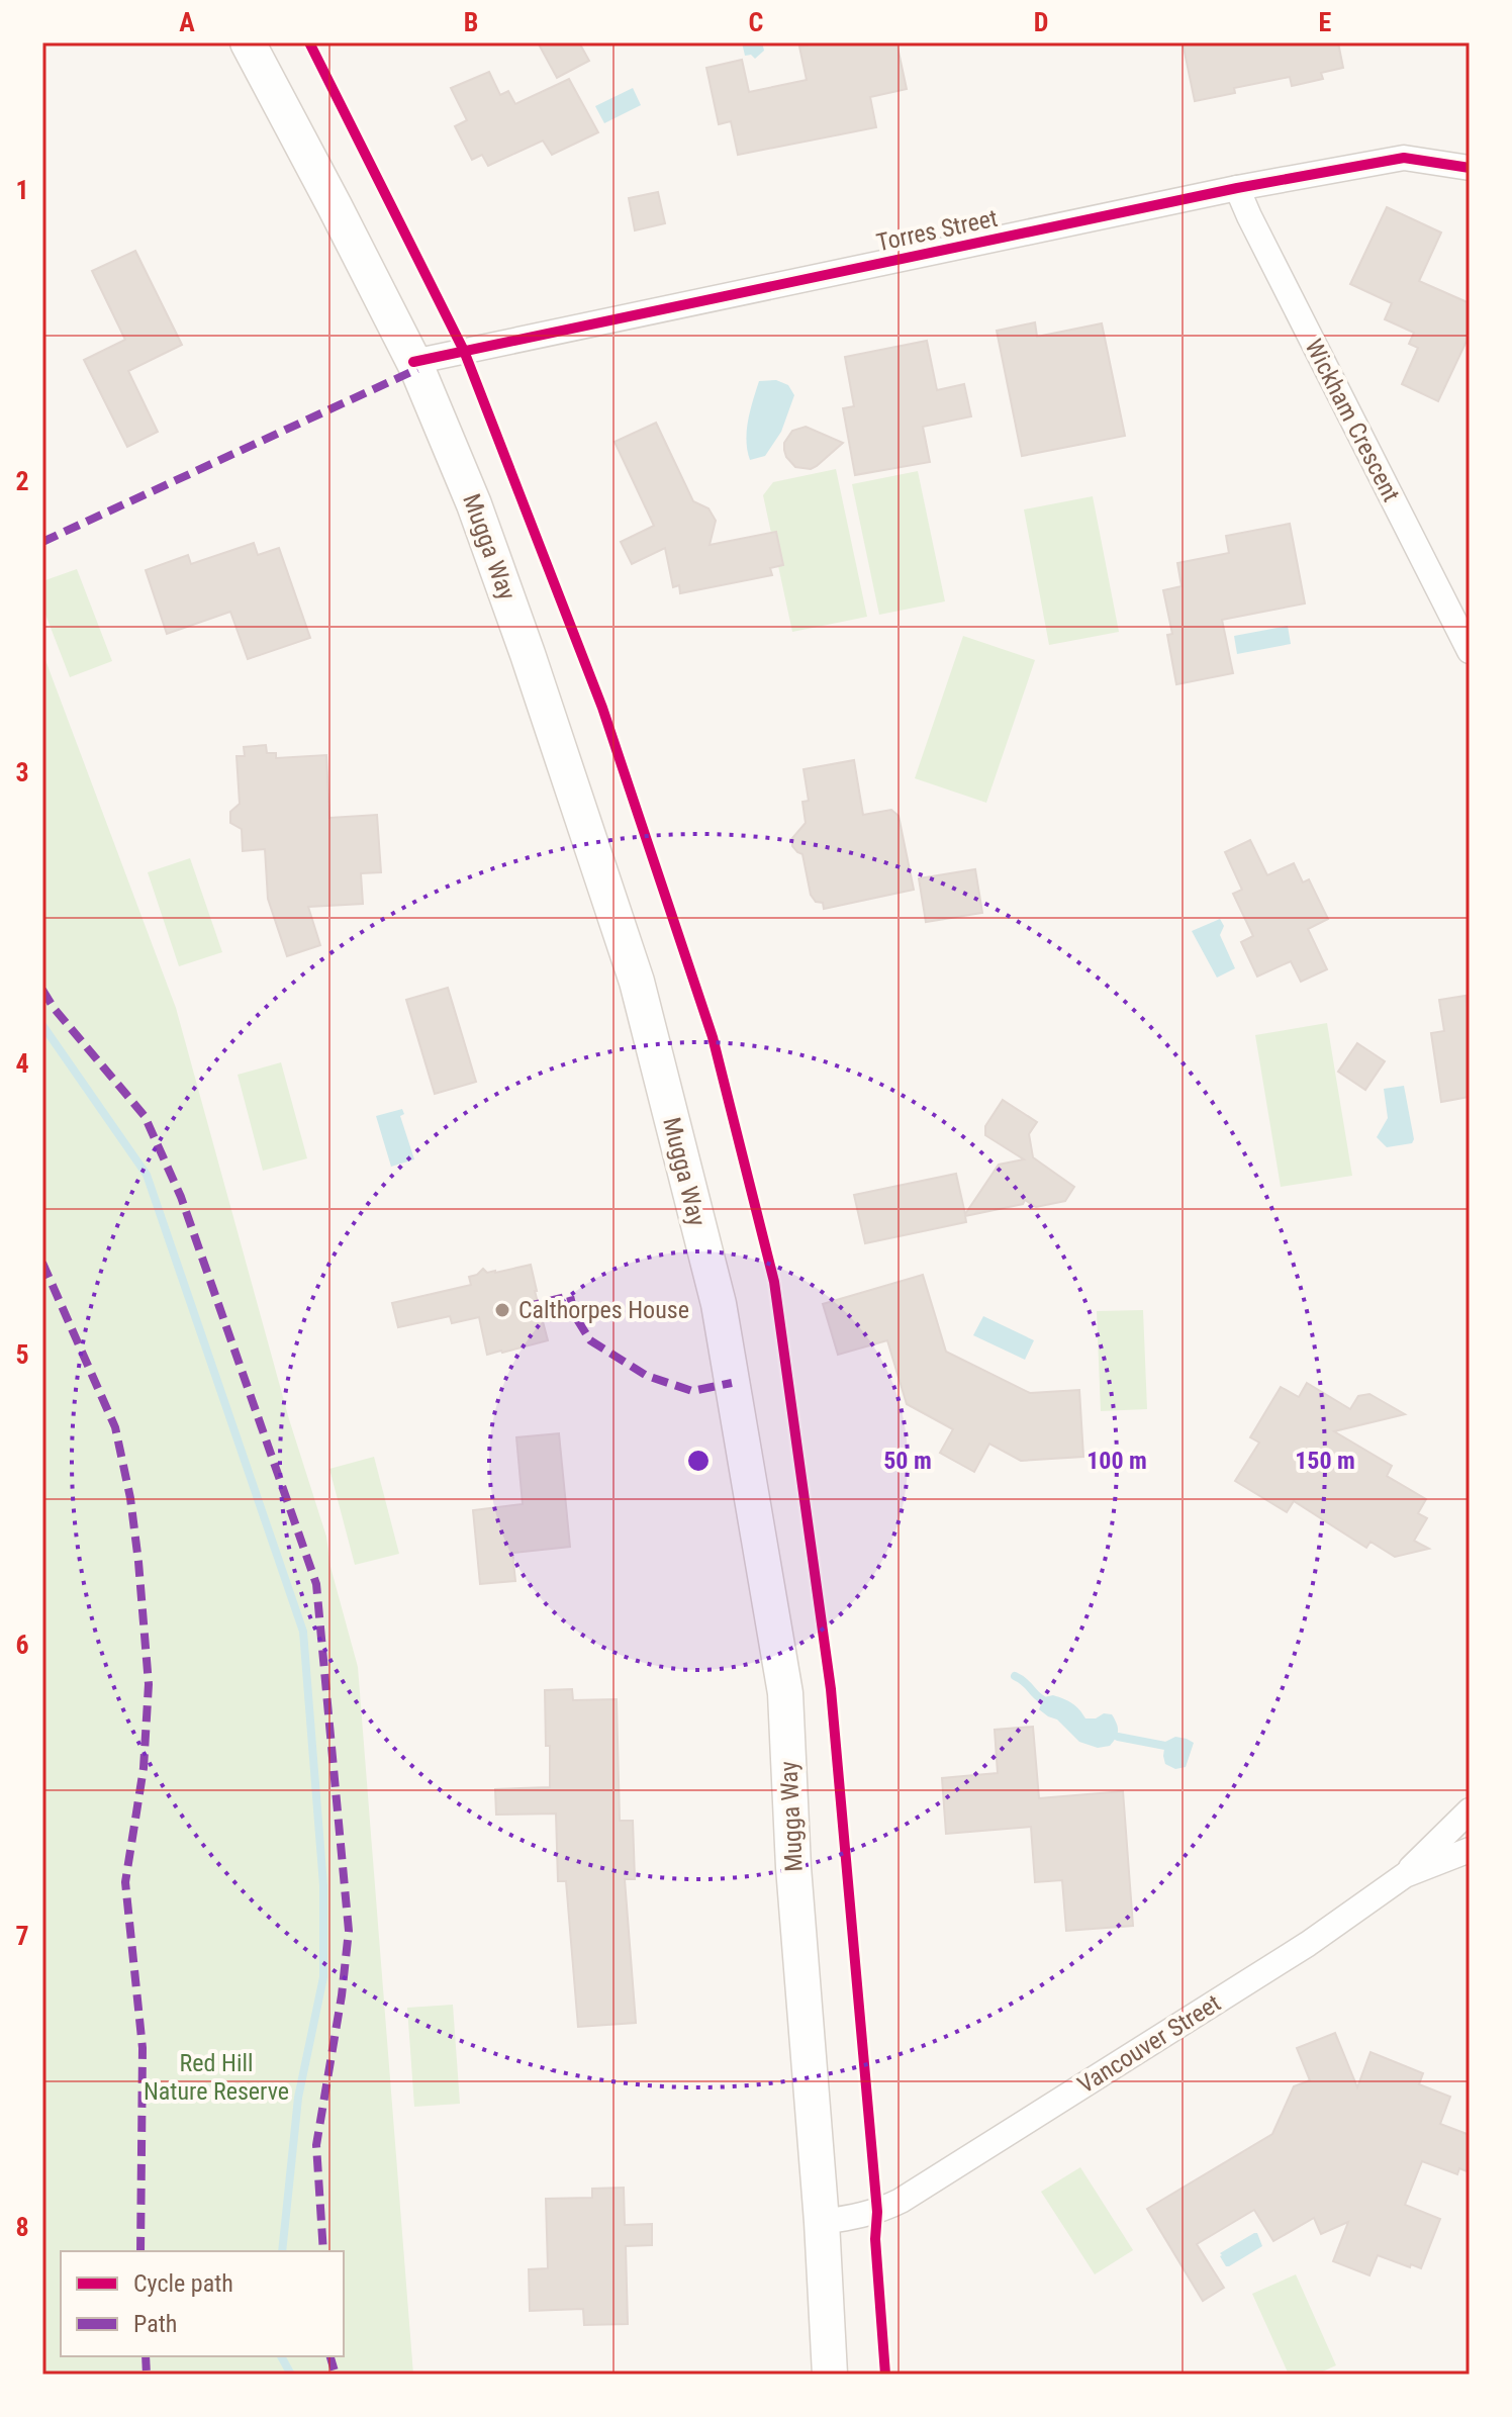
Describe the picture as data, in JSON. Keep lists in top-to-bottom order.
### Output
{
  "streets": {
    "main road": ["Mugga Way"],
    "street": ["Torres Street", "Wickham Crescent", "Vancouver Street"]
  },
  "crossings": [
    ["Torres Street", "Wickham Crescent"],
    ["Torres Street", "Mugga Way"],
    ["Mugga Way", "Vancouver Street"]
  ],
  "parks": ["Red Hill Nature Reserve"],
  "places": ["Calthorpes House"],
  "legend": ["Cycle path", "Path"],
  "grid": {
    "columns": [
      "A",
      "B",
      "C",
      "D",
      "E"
    ],
    "rows": [
      "1",
      "2",
      "3",
      "4",
      "5",
      "6",
      "7",
      "8"
    ]
  },
  "rings": ["50 m", "100 m", "150 m"]
}
